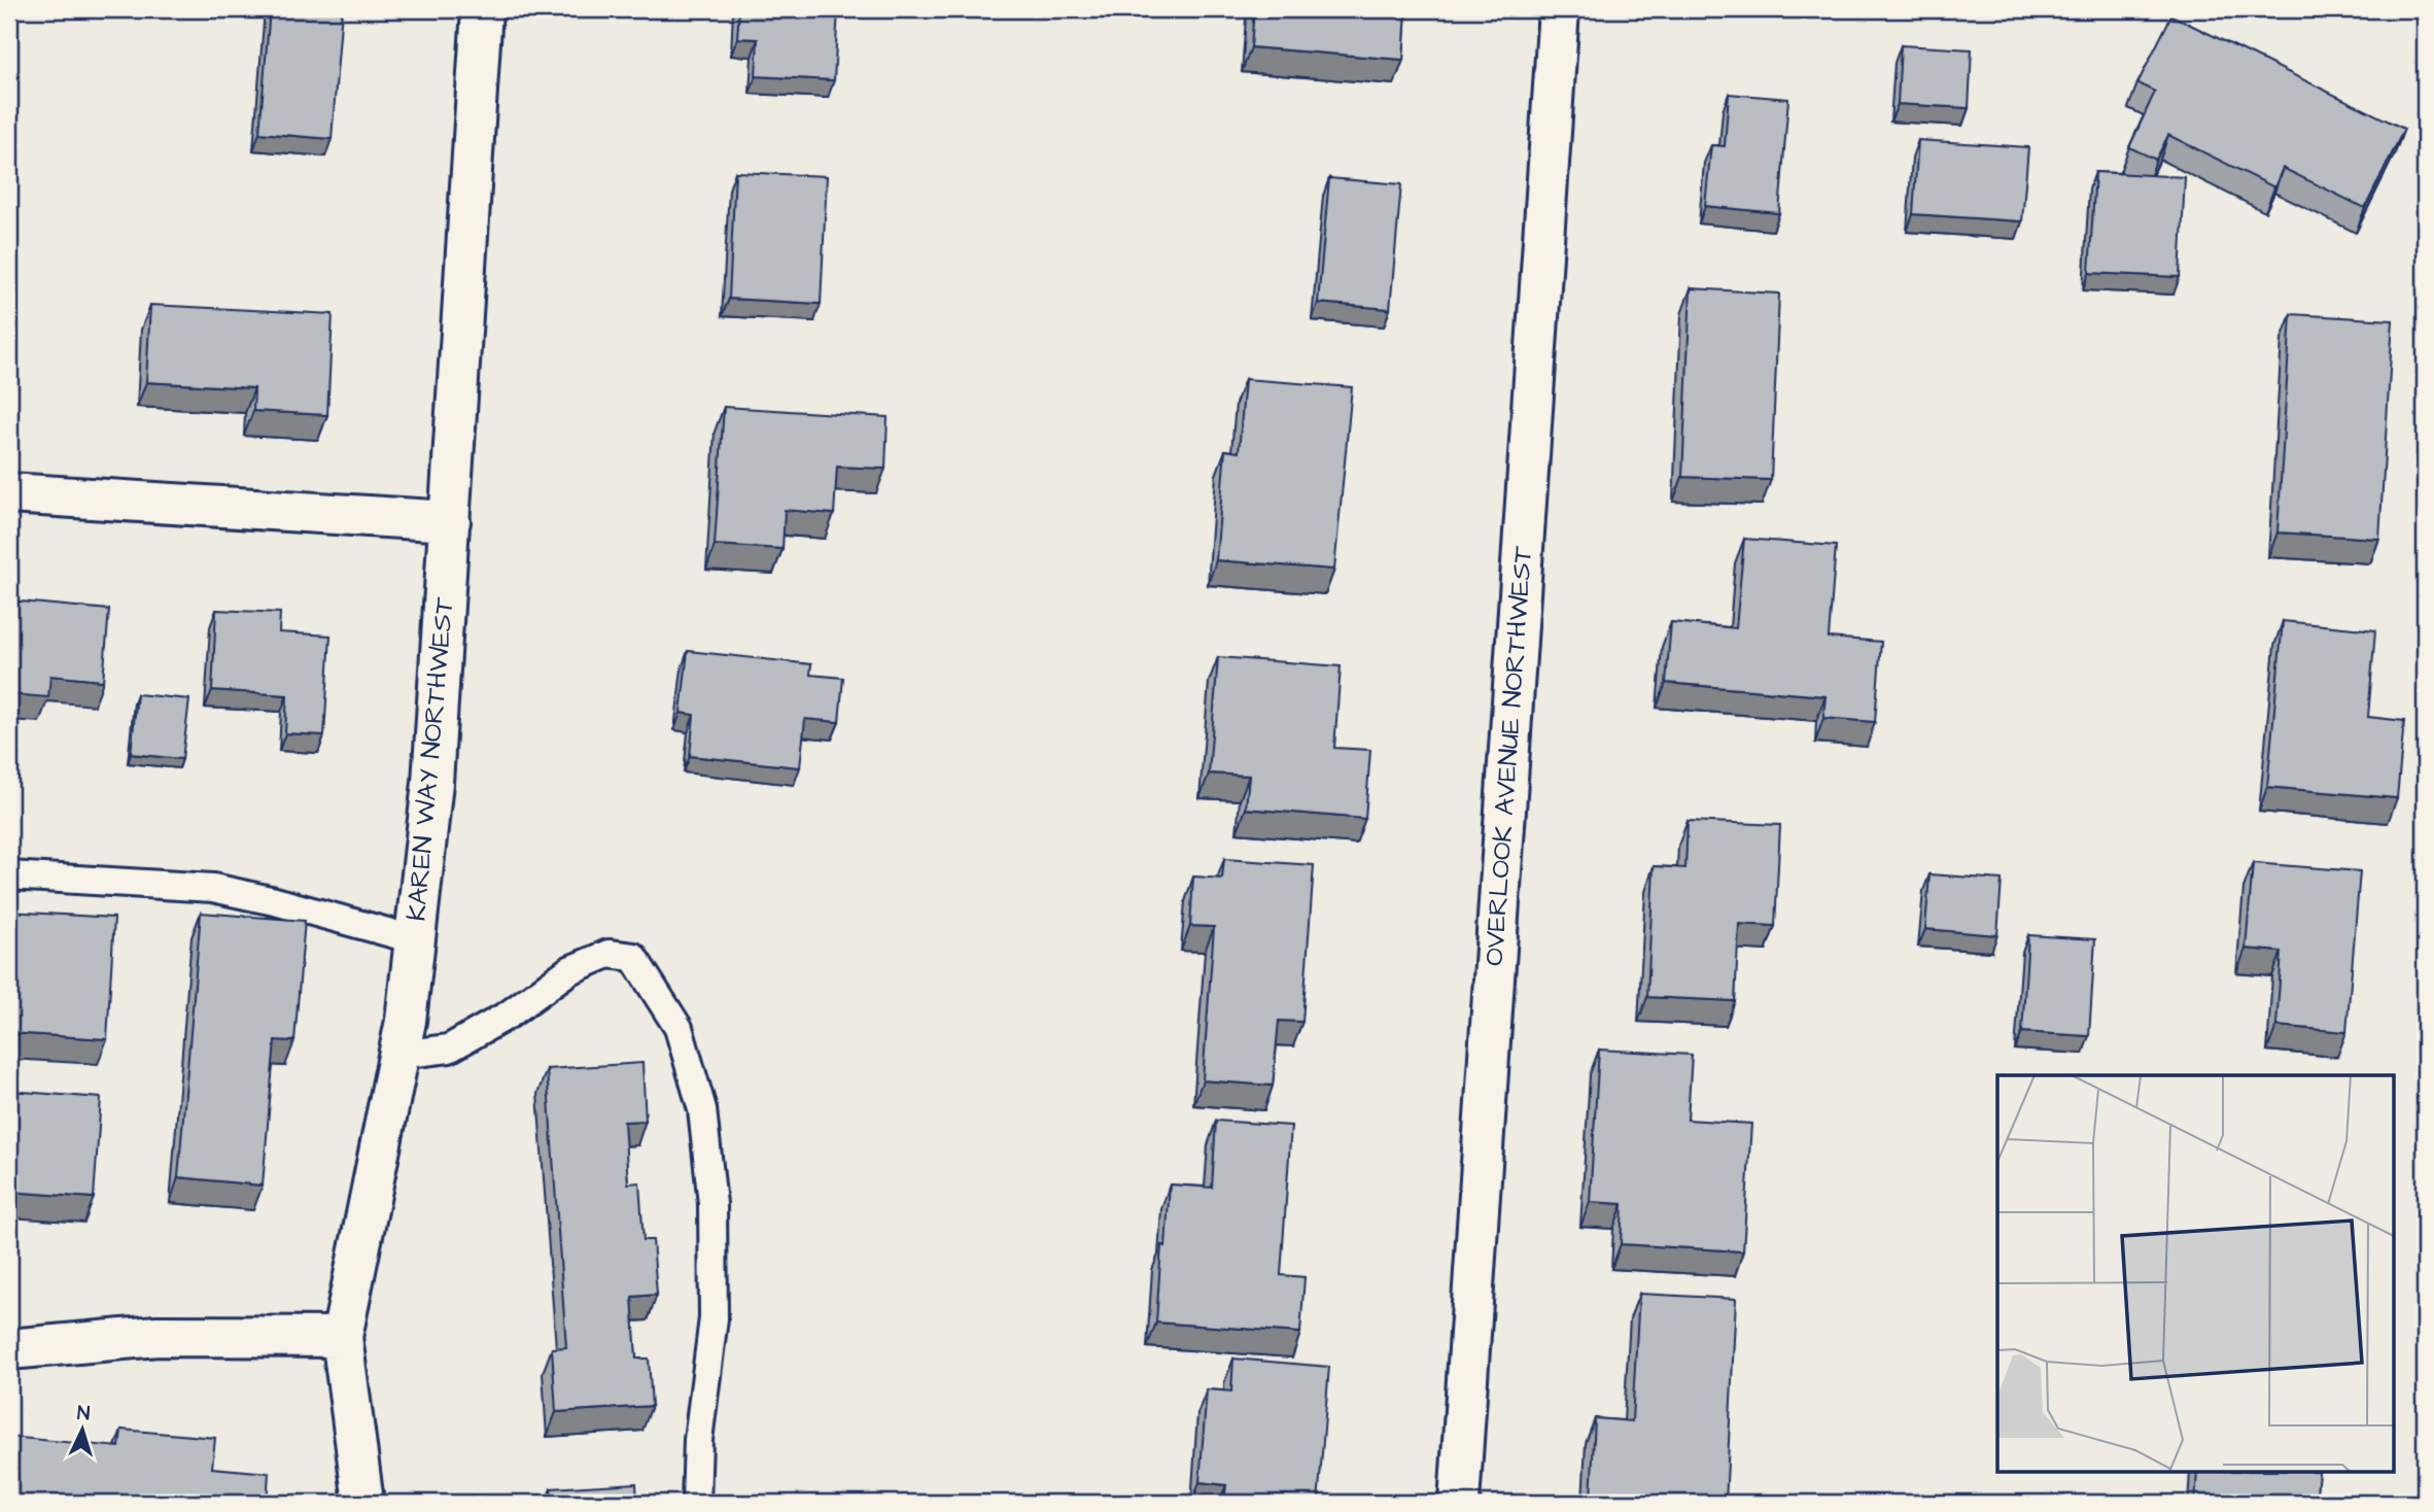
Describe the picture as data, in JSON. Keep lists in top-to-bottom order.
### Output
{
  "streets": {
    "street": ["OVERLOOK AVENUE NORTHWEST", "KAREN WAY NORTHWEST"]
  },
  "north": "top"
}
